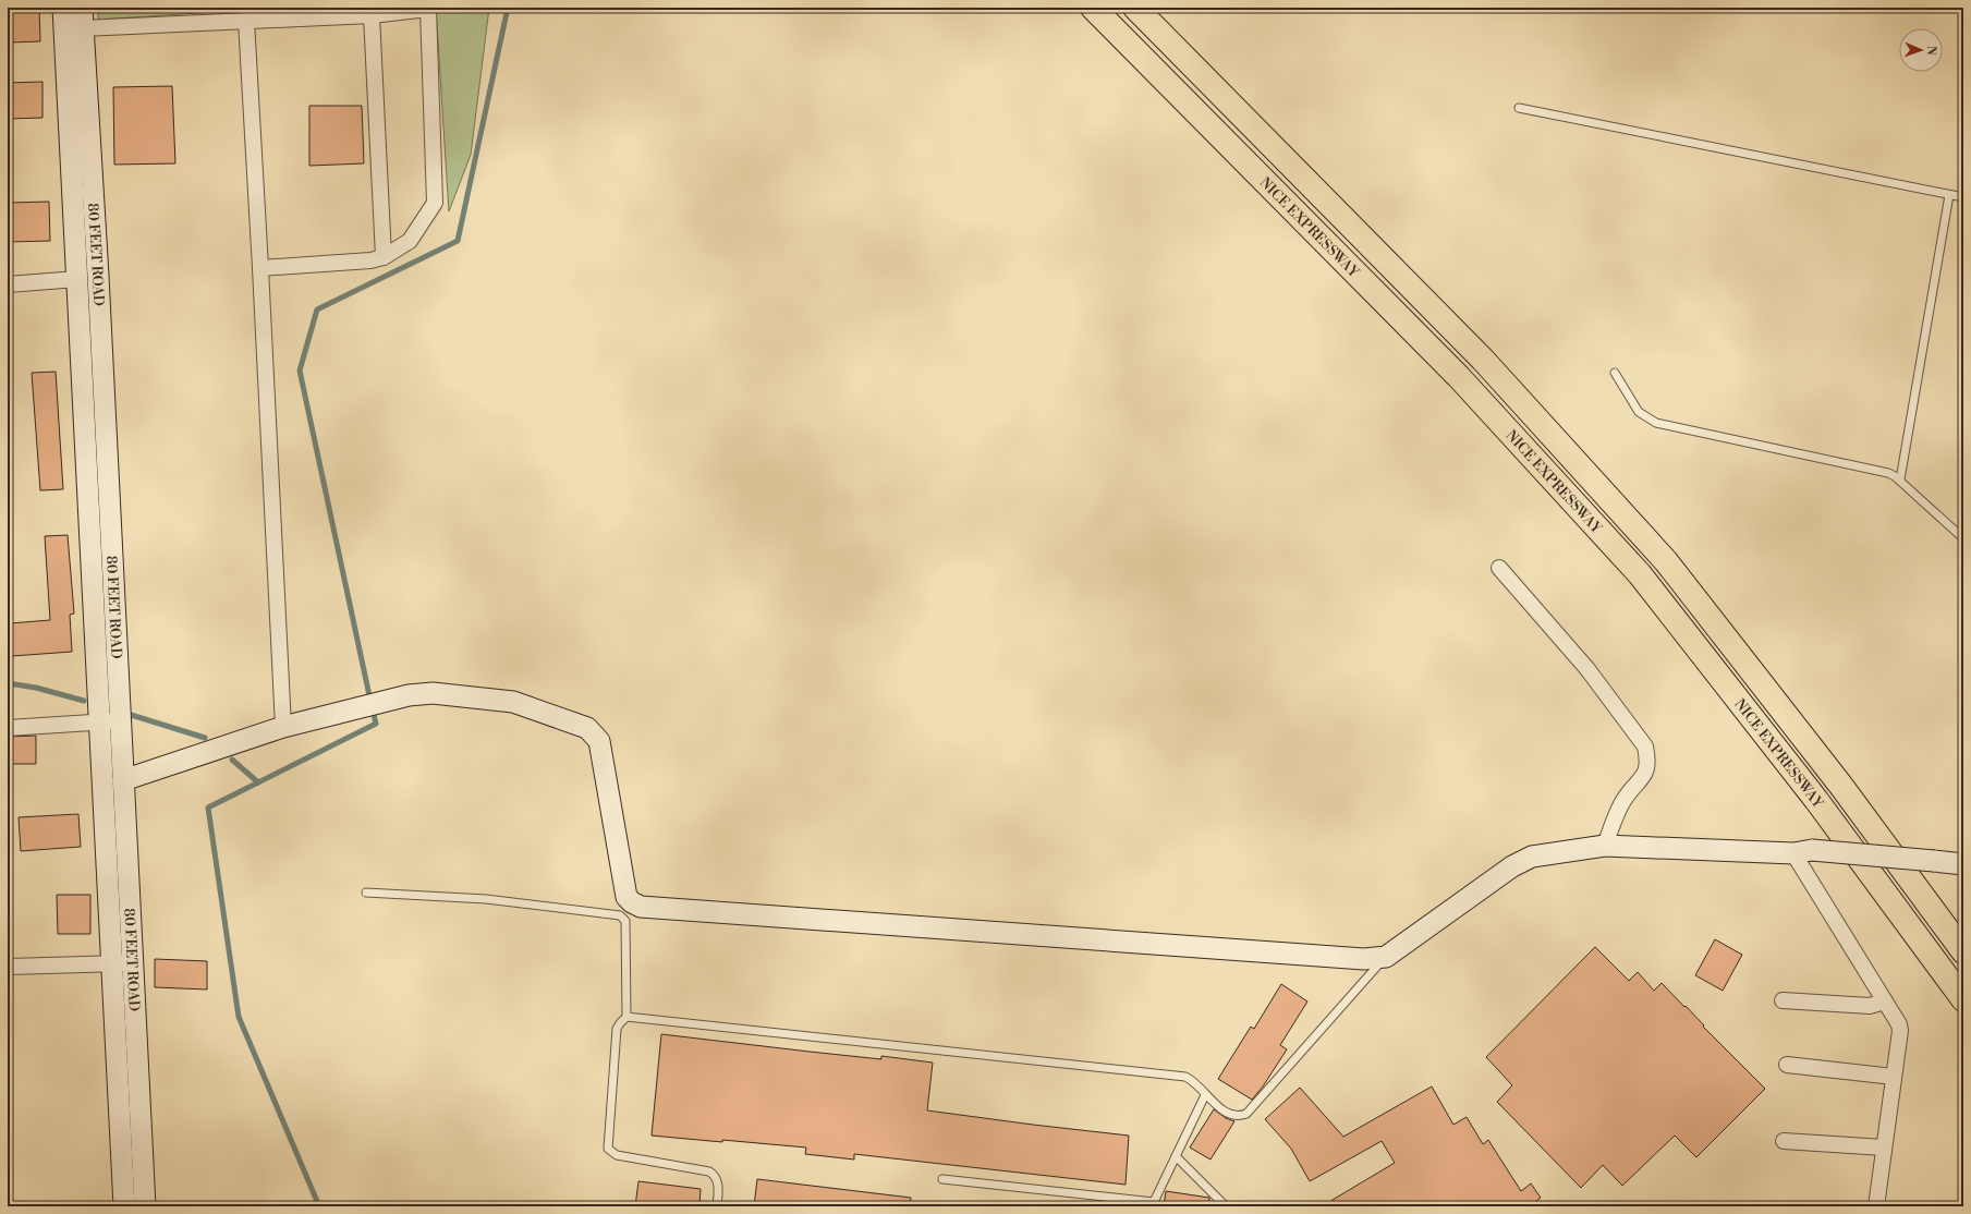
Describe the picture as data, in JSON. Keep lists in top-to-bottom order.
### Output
{
  "streets": {
    "highway": ["NICE EXPRESSWAY"],
    "main road": ["80 FEET ROAD"]
  },
  "north": "right"
}
